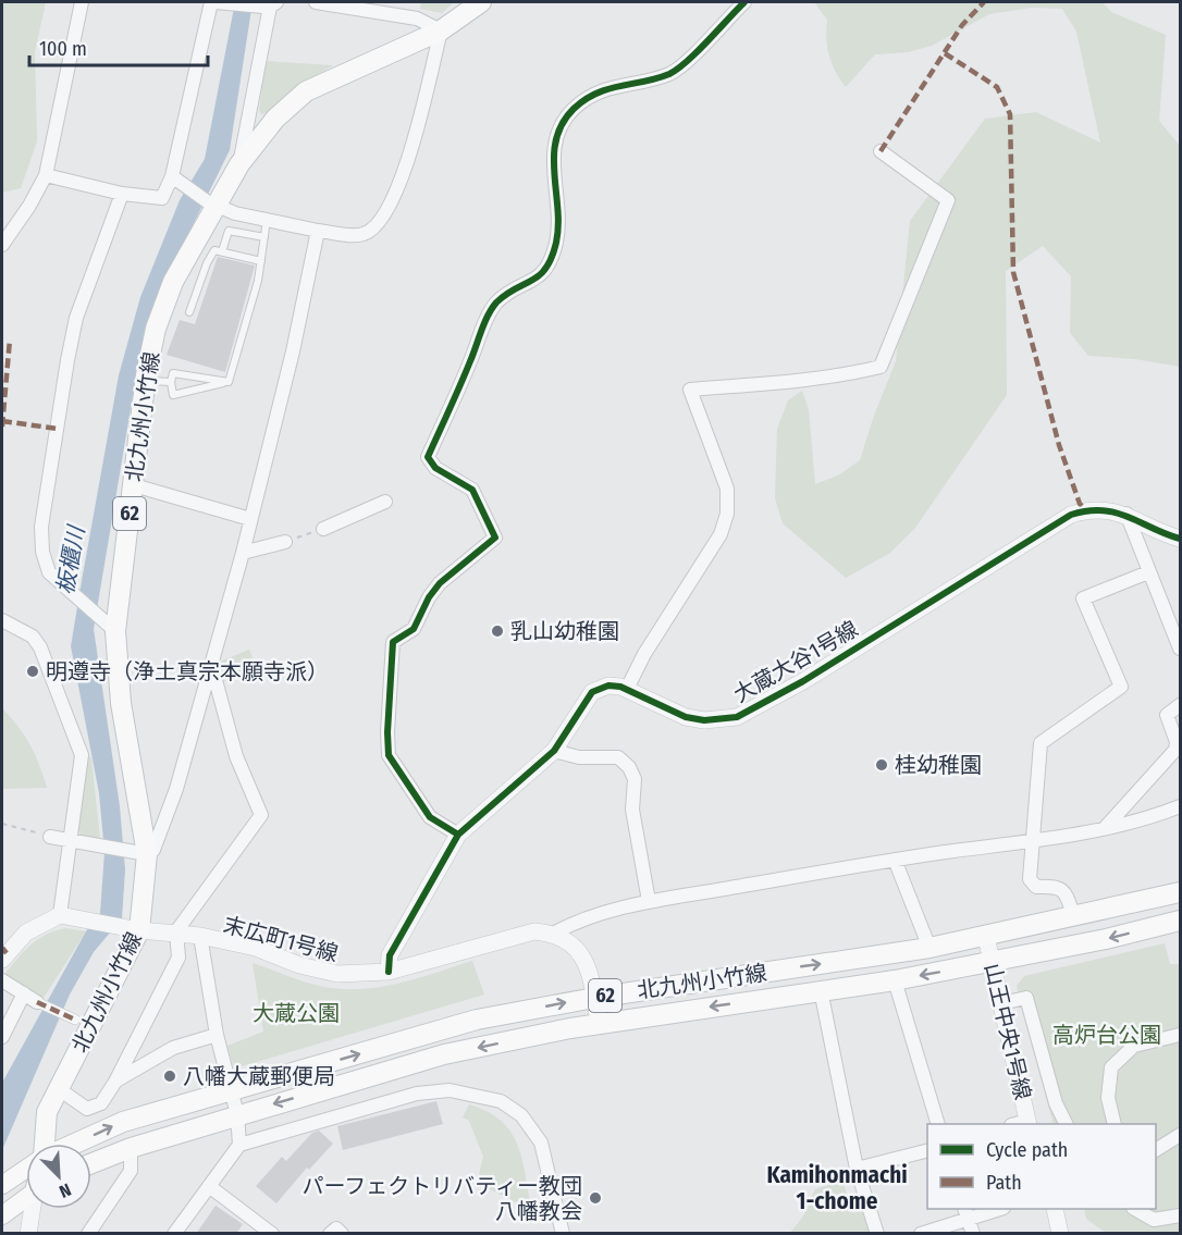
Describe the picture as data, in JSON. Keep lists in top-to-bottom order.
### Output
{
  "streets": {
    "main road": ["北九州小竹線", "62"],
    "street": ["大蔵大谷1号線", "末広町1号線", "山王中央1号線"]
  },
  "crossings": [
    ["北九州小竹線", "末広町1号線"],
    ["北九州小竹線", "山王中央1号線"],
    ["大蔵大谷1号線", "末広町1号線"]
  ],
  "districts": ["Kamihonmachi 1-chome"],
  "water": ["板櫃川"],
  "parks": ["大蔵公園", "高炉台公園"],
  "places": [
    "乳山幼稚園",
    "明遵寺（浄土真宗本願寺派）",
    "桂幼稚園",
    "八幡大蔵郵便局",
    "パーフェクトリバティー教団 八幡教会"
  ],
  "legend": ["Cycle path", "Path"],
  "scale_bar": "100 m",
  "north": "bottom right"
}
